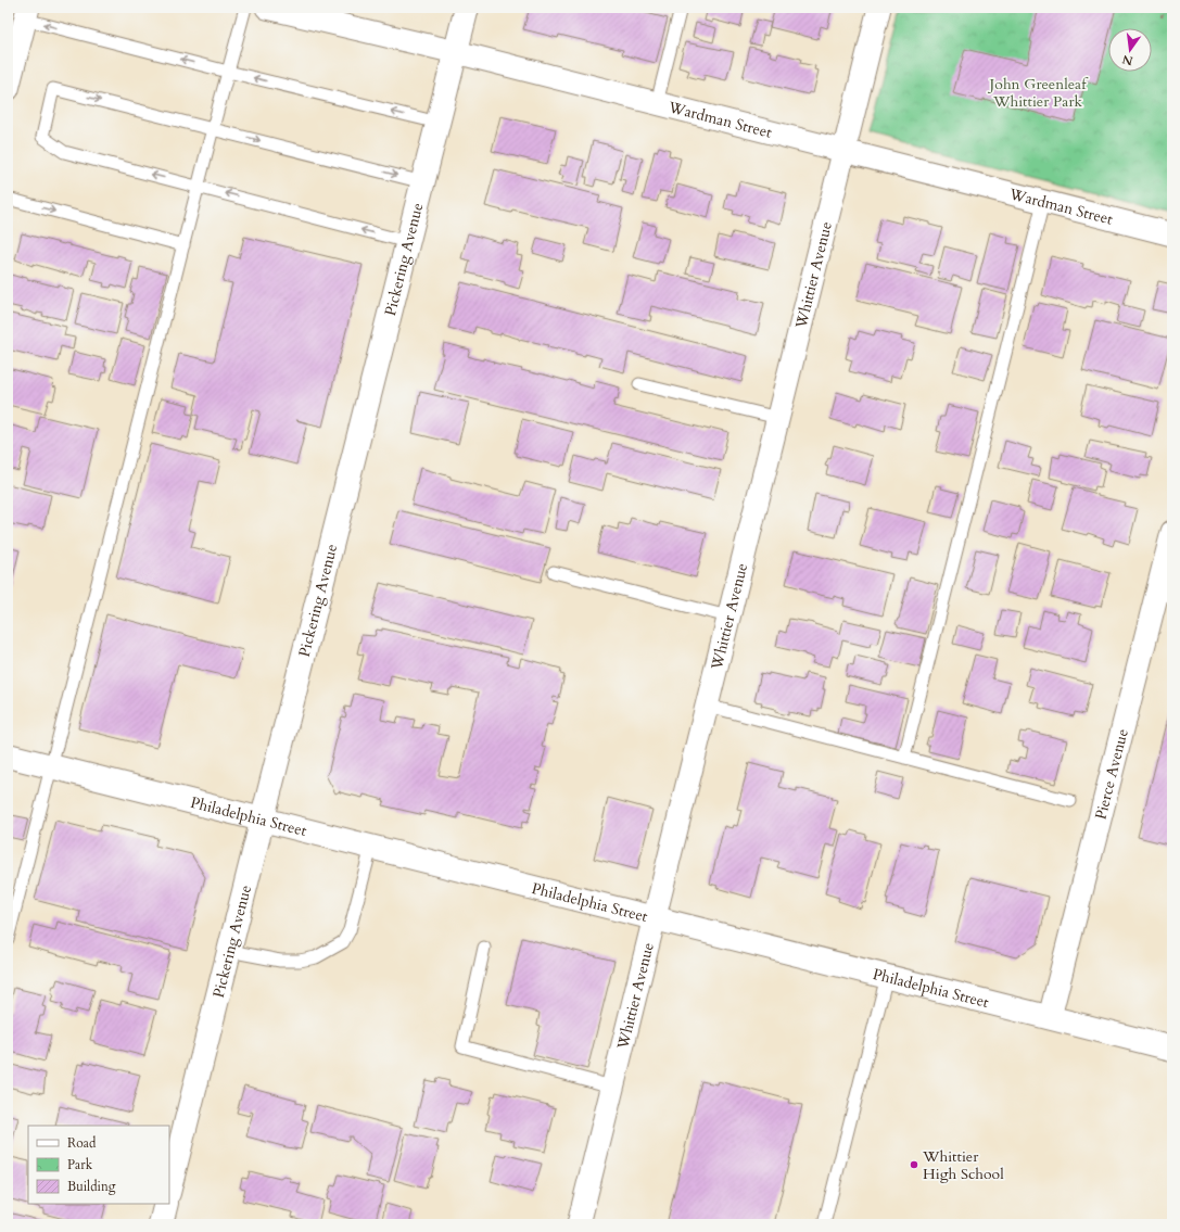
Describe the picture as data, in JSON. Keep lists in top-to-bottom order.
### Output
{
  "streets": {
    "street": [
      "Wardman Street",
      "Pickering Avenue",
      "Whittier Avenue",
      "Pierce Avenue",
      "Philadelphia Street"
    ]
  },
  "crossings": [
    ["Wardman Street", "Pickering Avenue"],
    ["Wardman Street", "Whittier Avenue"],
    ["Pickering Avenue", "Philadelphia Street"],
    ["Whittier Avenue", "Philadelphia Street"],
    ["Pierce Avenue", "Philadelphia Street"]
  ],
  "parks": ["John Greenleaf Whittier Park"],
  "places": ["Whittier High School"],
  "legend": ["Road", "Park", "Building"],
  "north": "bottom"
}
